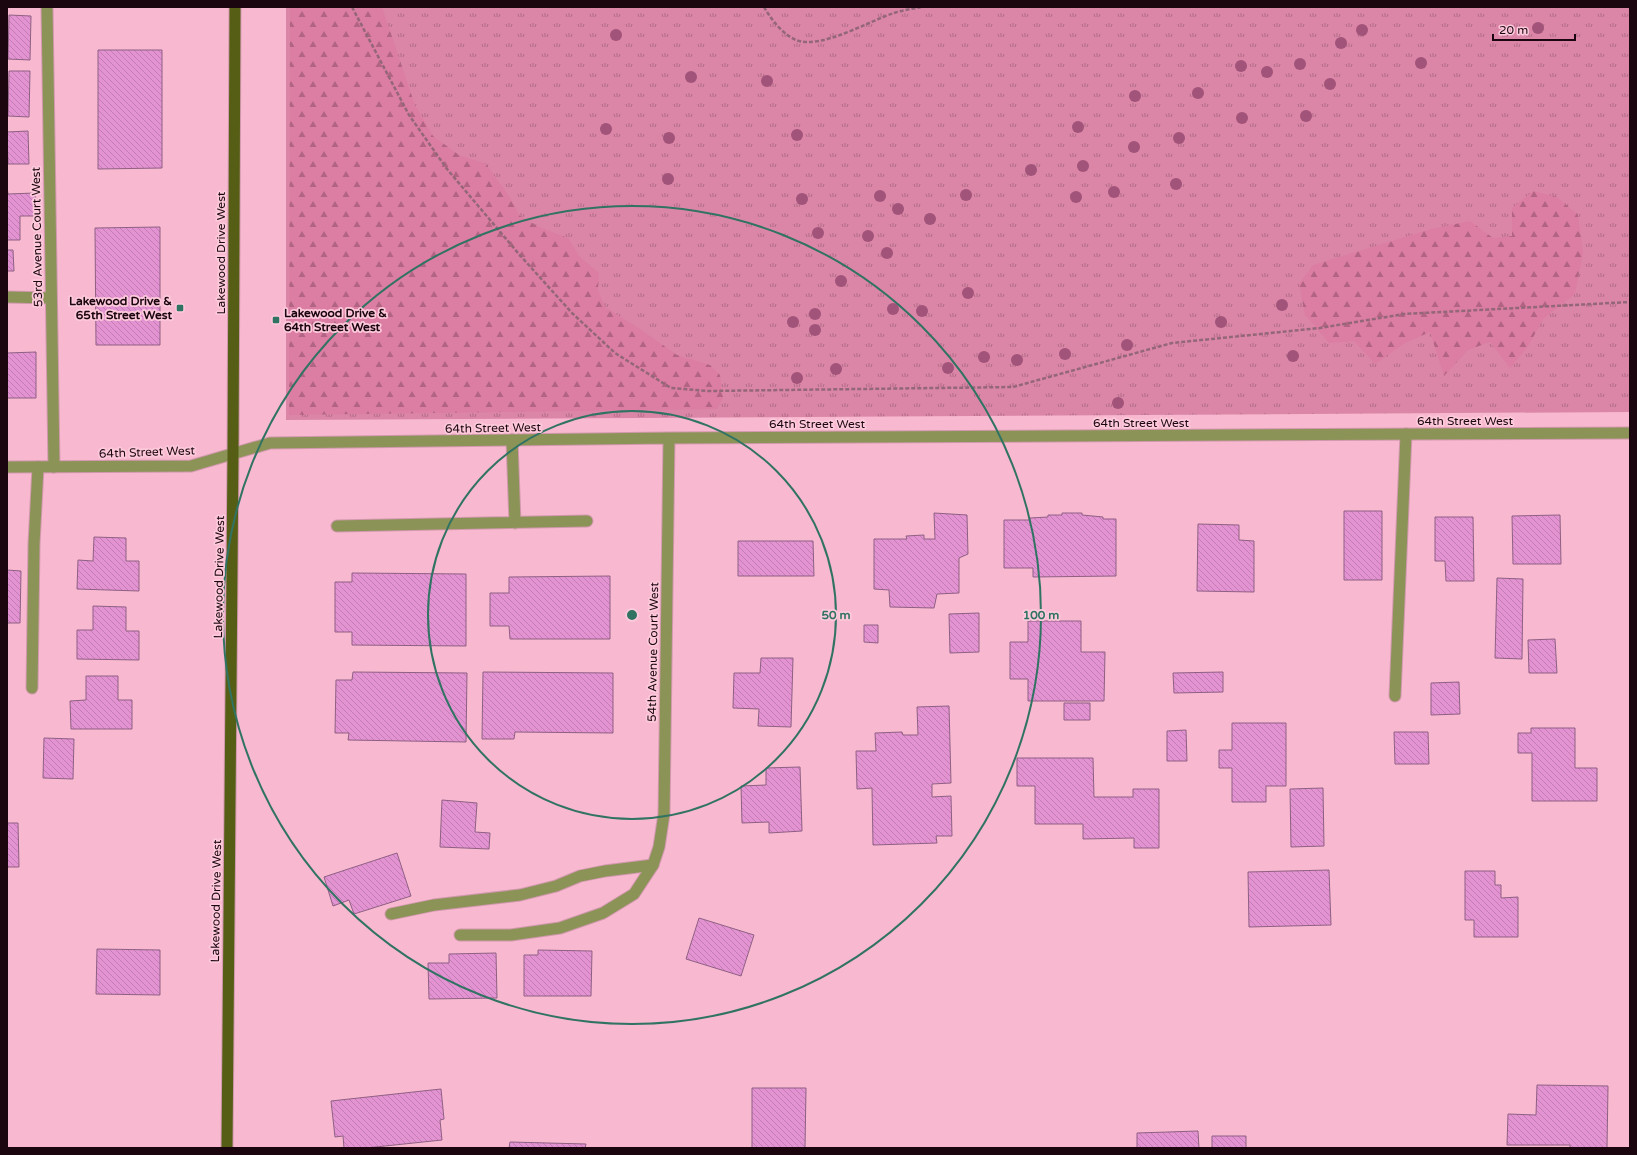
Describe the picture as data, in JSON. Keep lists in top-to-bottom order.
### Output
{
  "streets": {
    "main road": ["Lakewood Drive West"],
    "street": ["53rd Avenue Court West", "64th Street West", "54th Avenue Court West"]
  },
  "crossings": [
    ["53rd Avenue Court West", "64th Street West"],
    ["Lakewood Drive West", "64th Street West"],
    ["64th Street West", "54th Avenue Court West"]
  ],
  "places": {
    "transit": ["Lakewood Drive & 65th Street West", "Lakewood Drive & 64th Street West"]
  },
  "scale_bar": "20 m",
  "rings": ["50 m", "100 m"]
}
